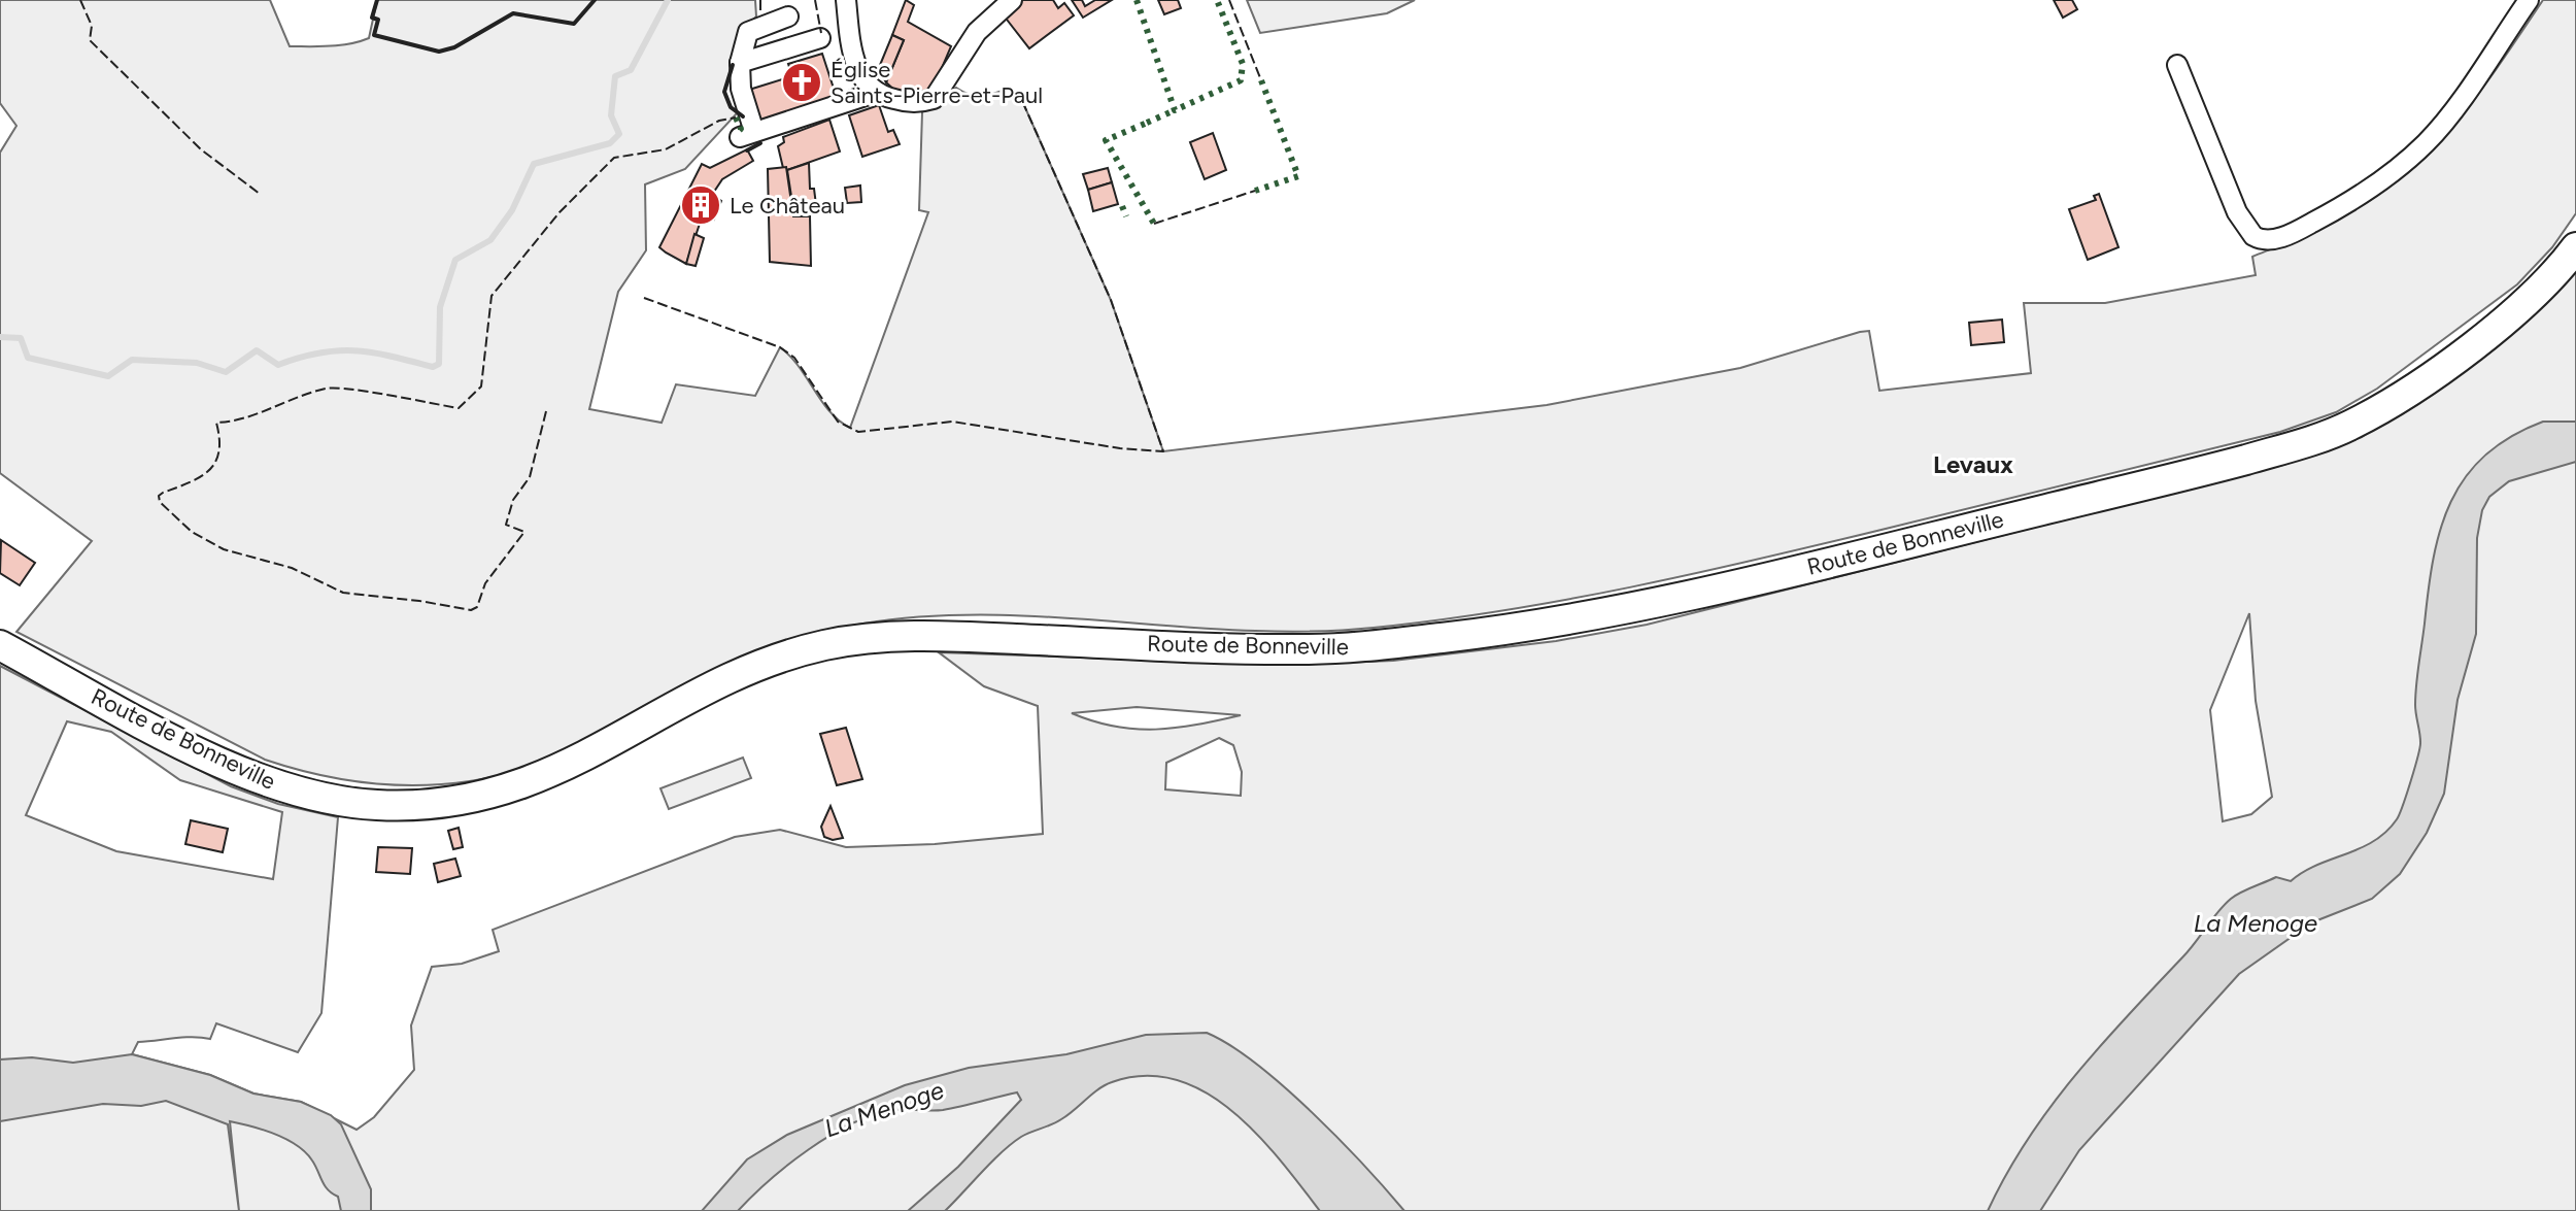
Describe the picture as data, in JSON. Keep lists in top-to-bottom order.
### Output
{
  "streets": {
    "main road": ["Route de Bonneville"]
  },
  "districts": ["Levaux"],
  "water": ["La Menoge"],
  "places": {
    "church": ["Église Saints-Pierre-et-Paul"],
    "building": ["Le Château"]
  }
}
